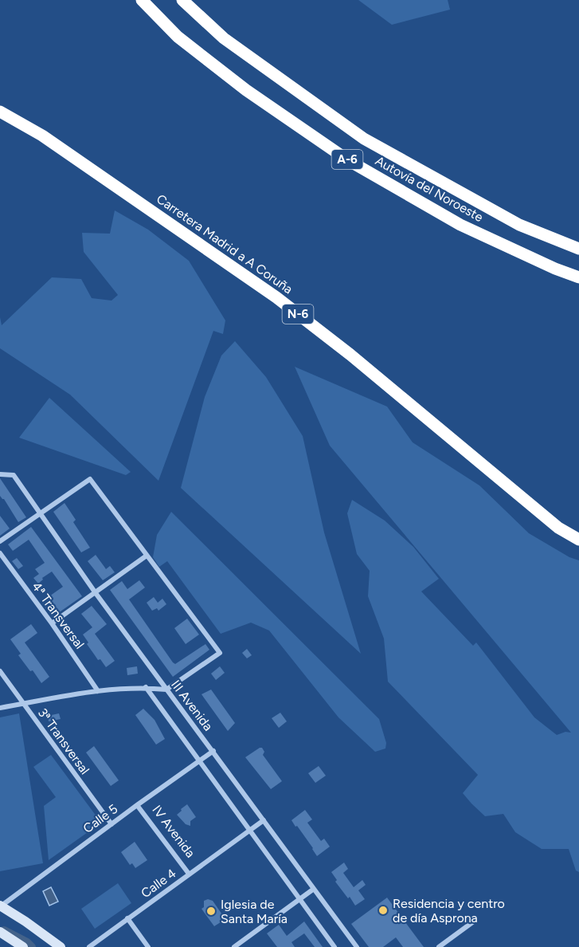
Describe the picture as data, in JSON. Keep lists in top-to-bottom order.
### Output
{
  "streets": {
    "highway": [
      "A-6",
      "Autovía del Noroeste",
      "Carretera Madrid a A Coruña",
      "N-6"
    ],
    "street": [
      "4ª Transversal",
      "III Avenida",
      "3ª Transversal",
      "Calle 5",
      "IV Avenida",
      "Calle 4"
    ]
  },
  "crossings": [
    ["III Avenida", "Calle 5"],
    ["III Avenida", "Calle 4"],
    ["3ª Transversal", "Calle 5"],
    ["Calle 5", "IV Avenida"],
    ["IV Avenida", "Calle 4"]
  ],
  "places": ["Residencia y centro de día Asprona", "Iglesia de Santa María"]
}
